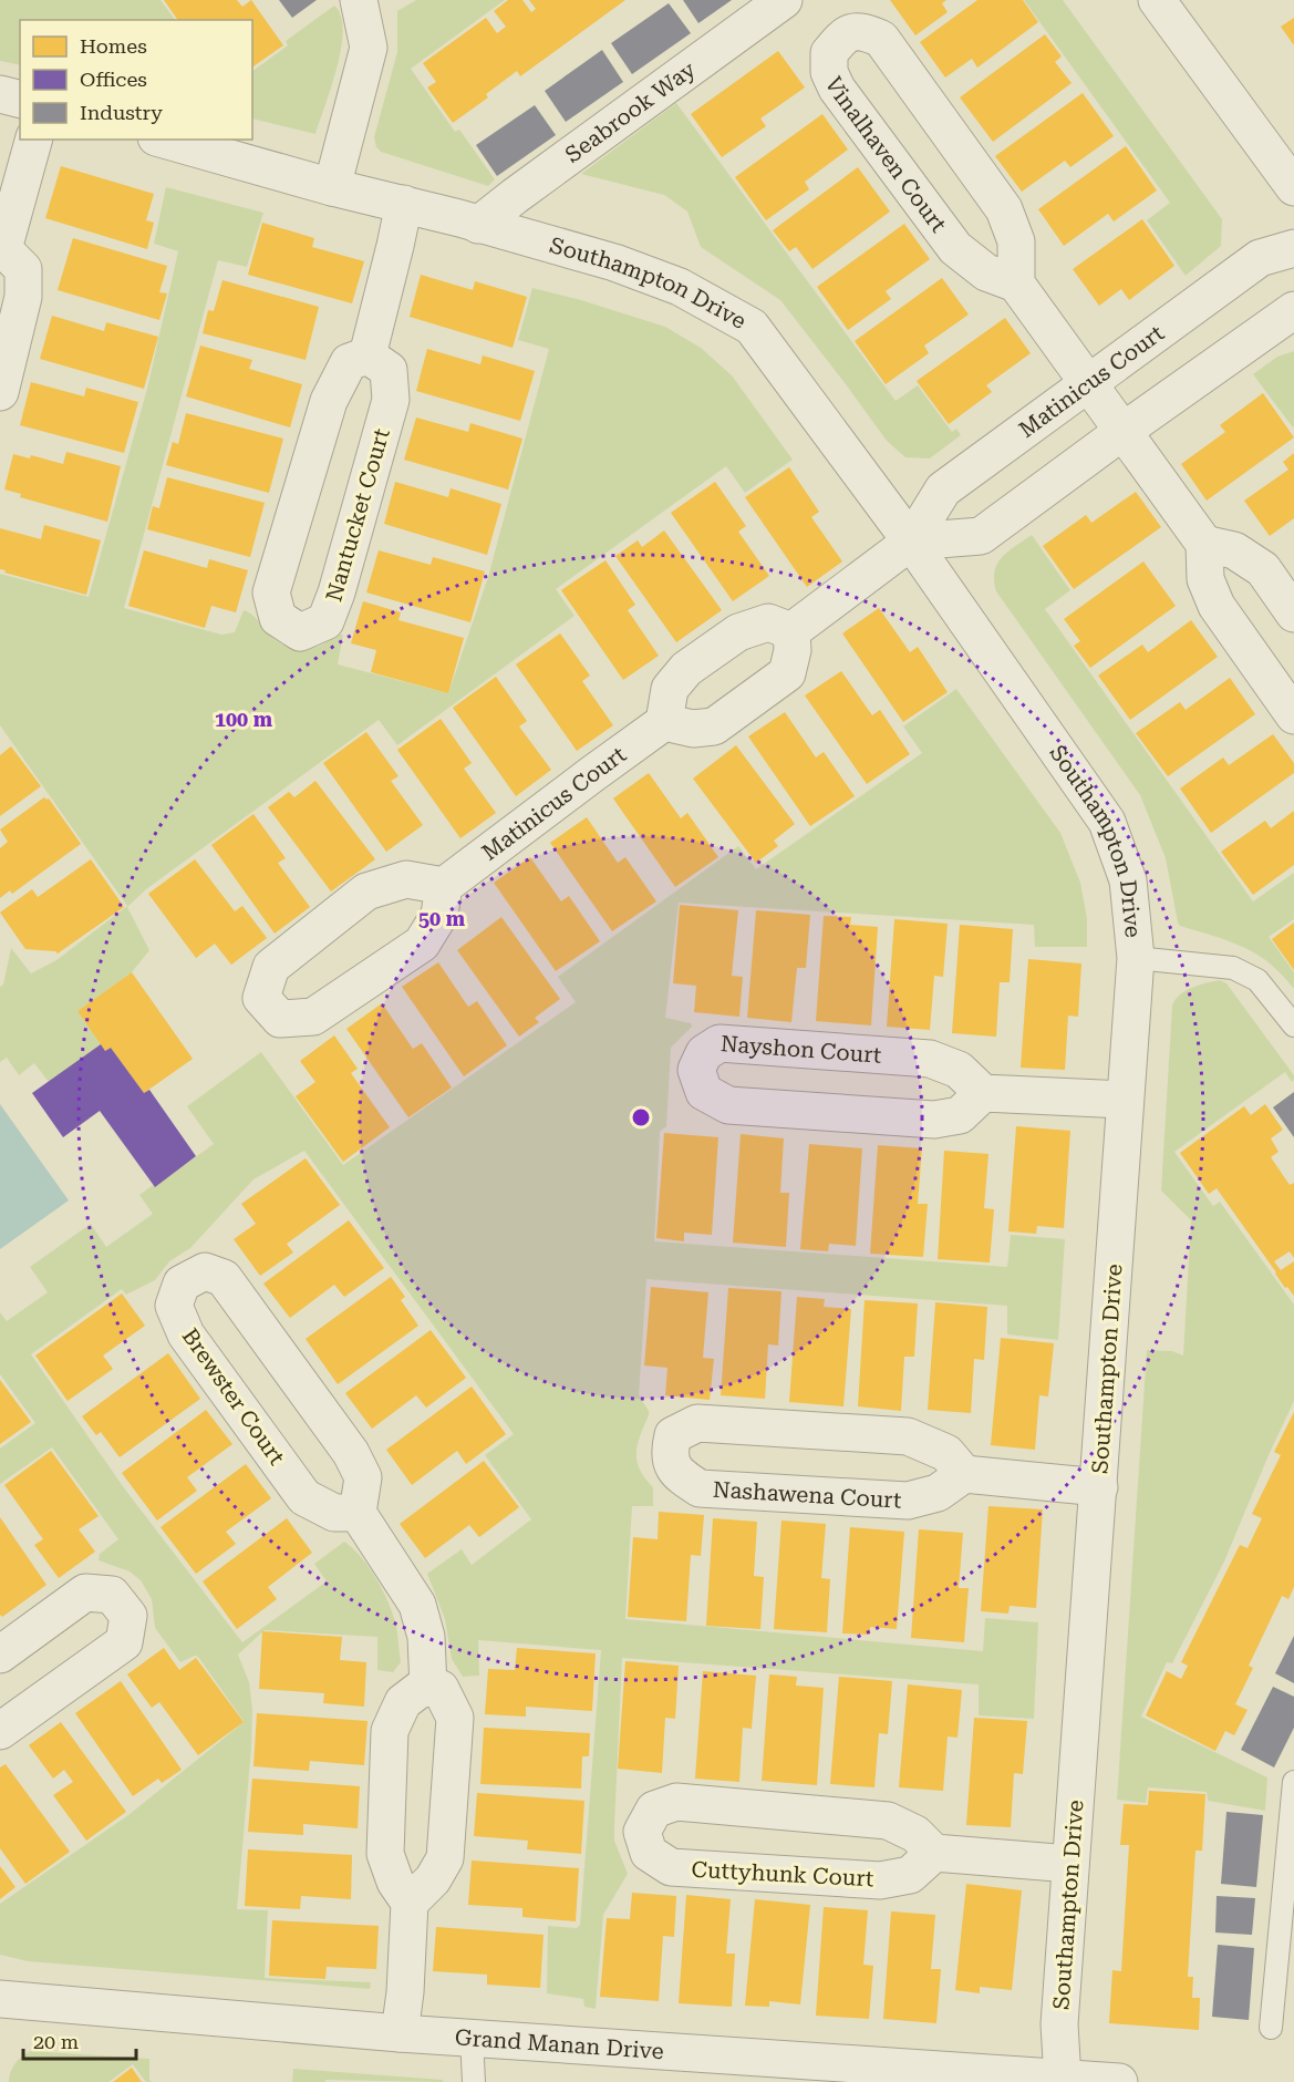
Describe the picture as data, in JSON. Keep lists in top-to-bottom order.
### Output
{
  "streets": {
    "street": [
      "Seabrook Way",
      "Vinalhaven Court",
      "Southampton Drive",
      "Matinicus Court",
      "Nantucket Court",
      "Nayshon Court",
      "Brewster Court",
      "Nashawena Court",
      "Cuttyhunk Court",
      "Grand Manan Drive"
    ]
  },
  "crossings": [
    ["Seabrook Way", "Southampton Drive"],
    ["Southampton Drive", "Matinicus Court"],
    ["Southampton Drive", "Grand Manan Drive"]
  ],
  "legend": ["Homes", "Offices", "Industry"],
  "scale_bar": "20 m",
  "rings": ["100 m", "50 m"]
}
